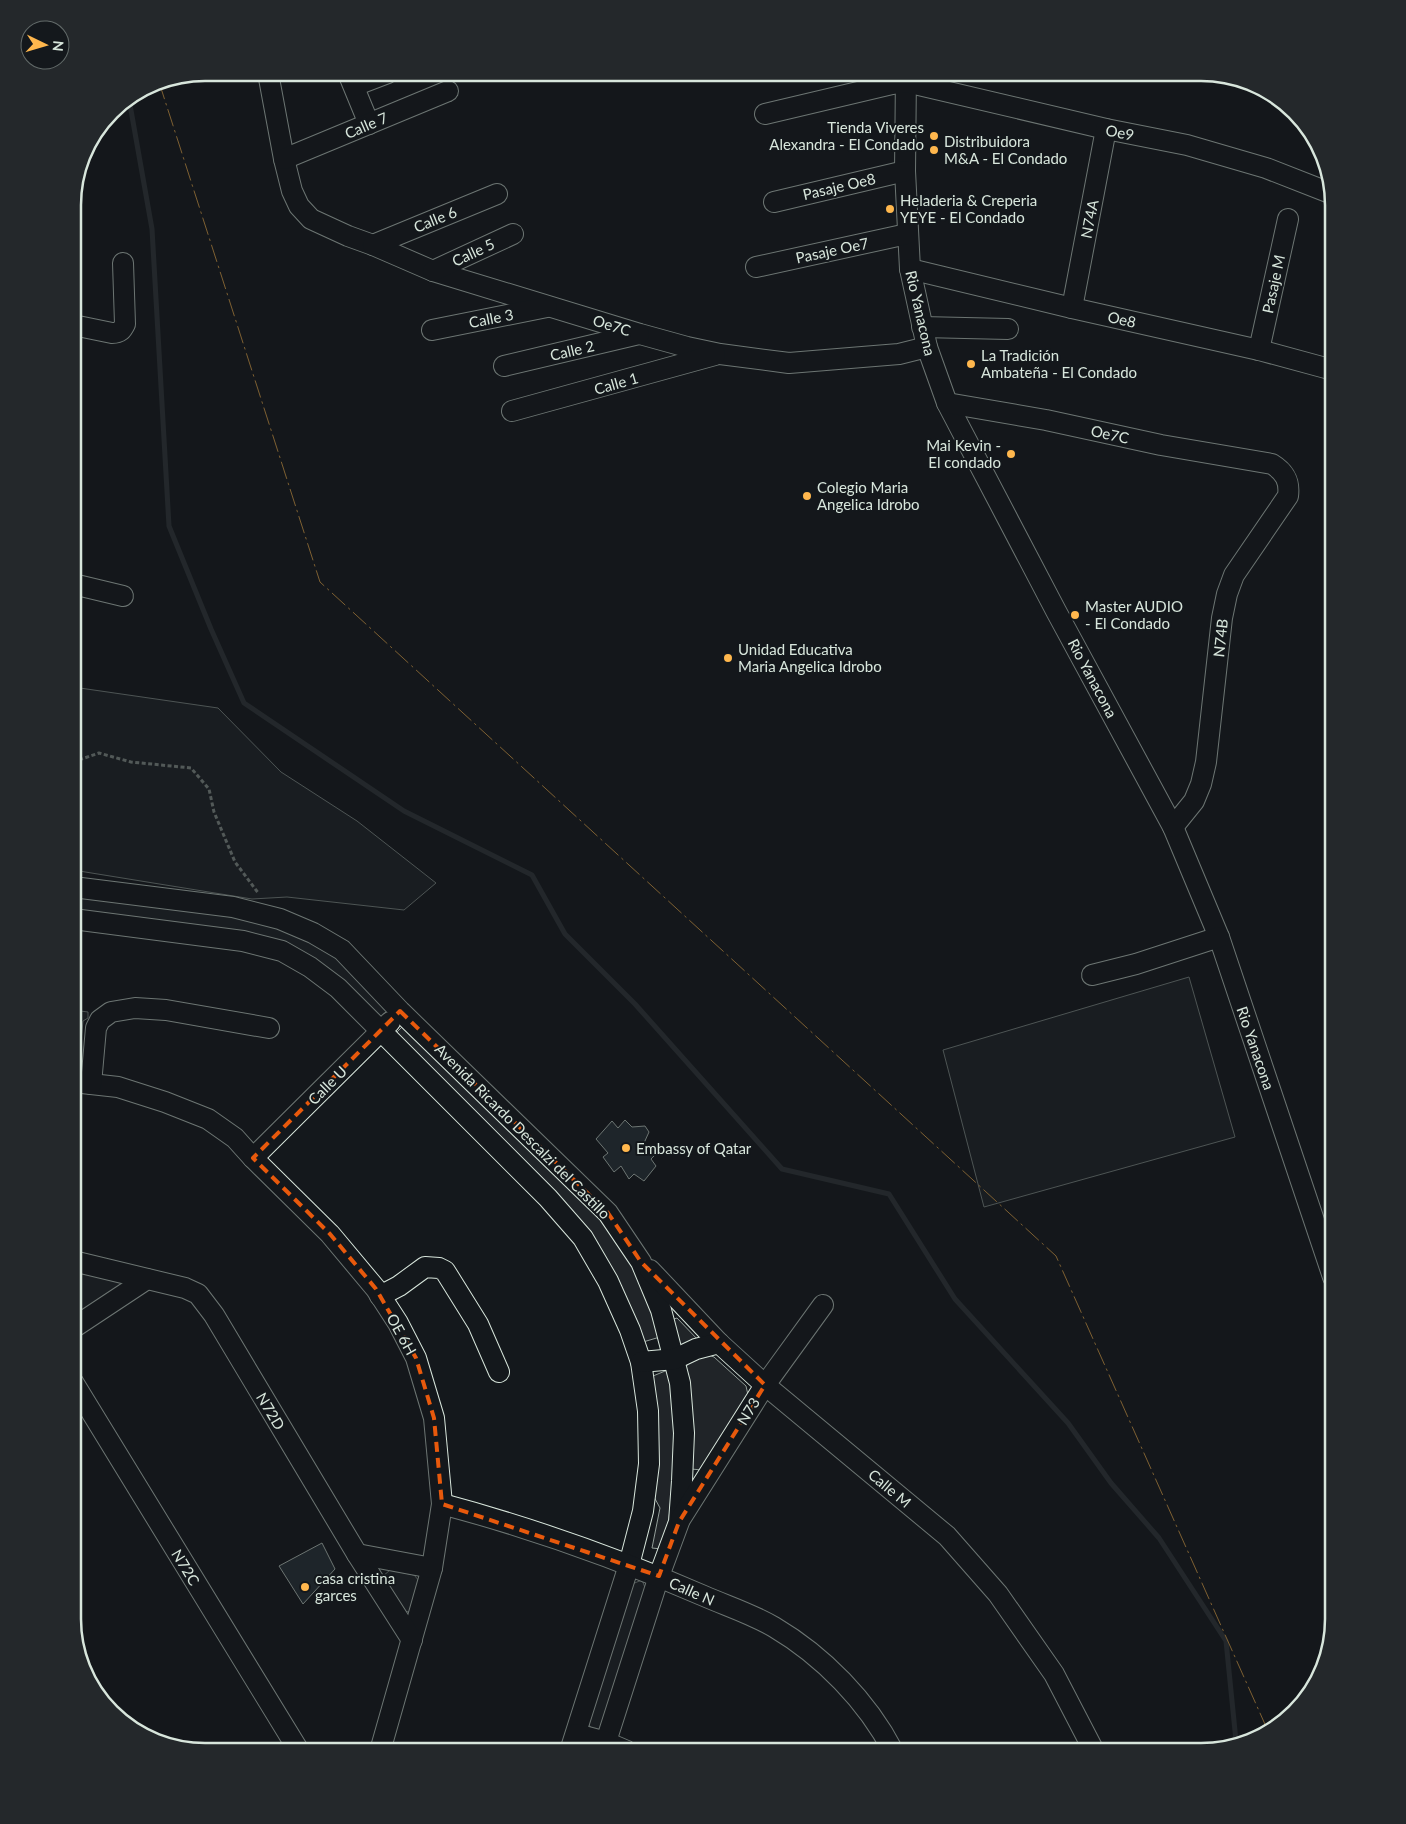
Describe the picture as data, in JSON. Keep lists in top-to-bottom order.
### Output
{
  "streets": {
    "street": [
      "Calle 7",
      "Oe9",
      "Pasaje Oe8",
      "Calle 6",
      "N74A",
      "Pasaje Oe7",
      "Calle 5",
      "Pasaje M",
      "Rio Yanacona",
      "Calle 3",
      "Oe8",
      "Oe7C",
      "Calle 2",
      "Calle 1",
      "N74B",
      "Calle U",
      "Avenida Ricardo Descalzi del Castillo",
      "OE 6H",
      "N72D",
      "N73",
      "Calle M",
      "N72C",
      "Calle N"
    ]
  },
  "crossings": [
    ["Calle 7", "Oe7C"],
    ["Oe9", "N74A"],
    ["Pasaje Oe8", "Rio Yanacona"],
    ["Calle 6", "Oe7C"],
    ["N74A", "Oe8"],
    ["Pasaje Oe7", "Rio Yanacona"],
    ["Calle 5", "Oe7C"],
    ["Pasaje M", "Oe8"],
    ["Rio Yanacona", "Oe8"],
    ["Rio Yanacona", "Oe7C"],
    ["Rio Yanacona", "N74B"],
    ["Calle 3", "Oe7C"],
    ["Oe7C", "Calle 2"],
    ["Oe7C", "Calle 1"],
    ["Oe7C", "N74B"],
    ["Calle U", "Avenida Ricardo Descalzi del Castillo"],
    ["Calle U", "OE 6H"],
    ["Avenida Ricardo Descalzi del Castillo", "N73"],
    ["Avenida Ricardo Descalzi del Castillo", "Calle M"],
    ["Avenida Ricardo Descalzi del Castillo", "Calle N"],
    ["OE 6H", "N72D"],
    ["OE 6H", "Calle N"],
    ["N73", "Calle M"]
  ],
  "places": [
    "Tienda Viveres Alexandra - El Condado",
    "Distribuidora M&A - El Condado",
    "Heladeria & Creperia YEYE - El Condado",
    "La Tradición Ambateña - El Condado",
    "Mai Kevin - El condado",
    "Colegio Maria Angelica Idrobo",
    "Master AUDIO - El Condado",
    "Unidad Educativa Maria Angelica Idrobo",
    "Embassy of Qatar",
    "casa cristina garces"
  ],
  "north": "right"
}
